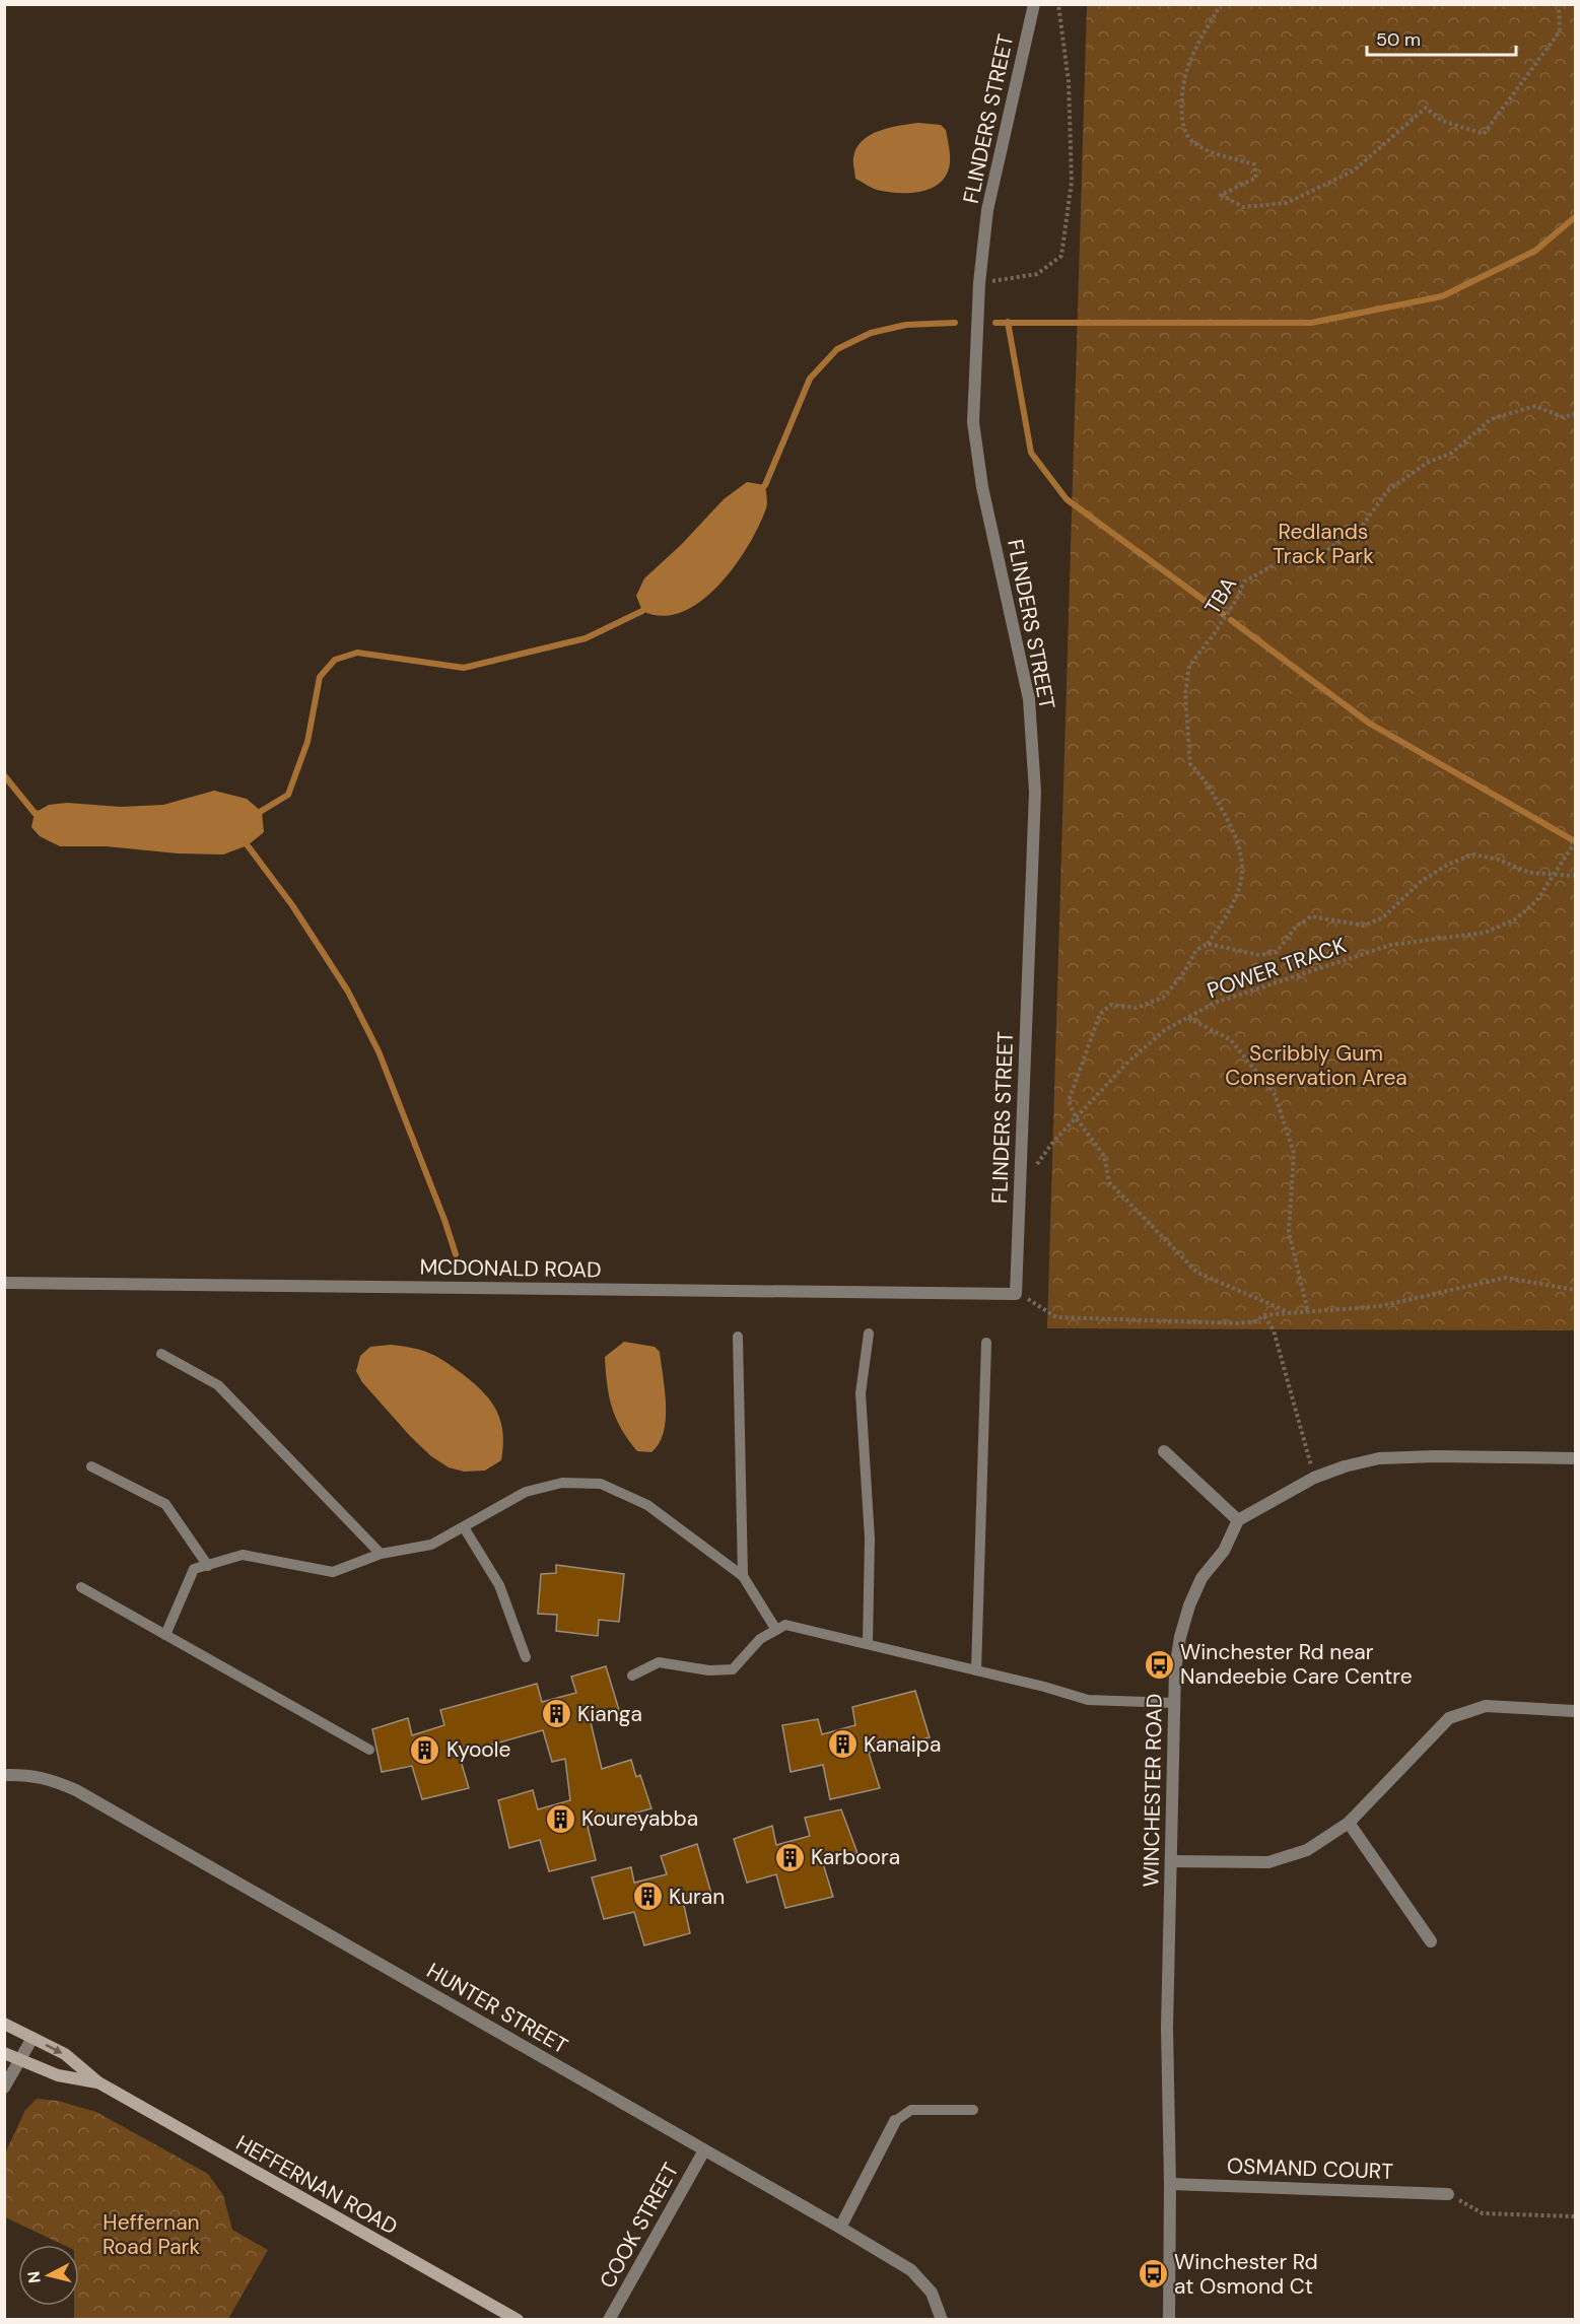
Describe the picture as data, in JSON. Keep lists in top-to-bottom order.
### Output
{
  "streets": {
    "street": [
      "FLINDERS STREET",
      "MCDONALD ROAD",
      "WINCHESTER ROAD",
      "HUNTER STREET",
      "OSMAND COURT",
      "HEFFERNAN ROAD",
      "COOK STREET"
    ],
    "path": ["TBA", "POWER TRACK"]
  },
  "crossings": [
    ["FLINDERS STREET", "POWER TRACK"],
    ["FLINDERS STREET", "MCDONALD ROAD"],
    ["TBA", "POWER TRACK"],
    ["WINCHESTER ROAD", "OSMAND COURT"],
    ["HUNTER STREET", "COOK STREET"]
  ],
  "parks": ["Redlands Track Park", "Scribbly Gum Conservation Area", "Heffernan Road Park"],
  "places": {
    "bus stop": ["Winchester Rd near Nandeebie Care Centre", "Winchester Rd at Osmond Ct"],
    "building": [
      "Kianga",
      "Kanaipa",
      "Kyoole",
      "Koureyabba",
      "Karboora",
      "Kuran"
    ]
  },
  "scale_bar": "50 m",
  "north": "left"
}
